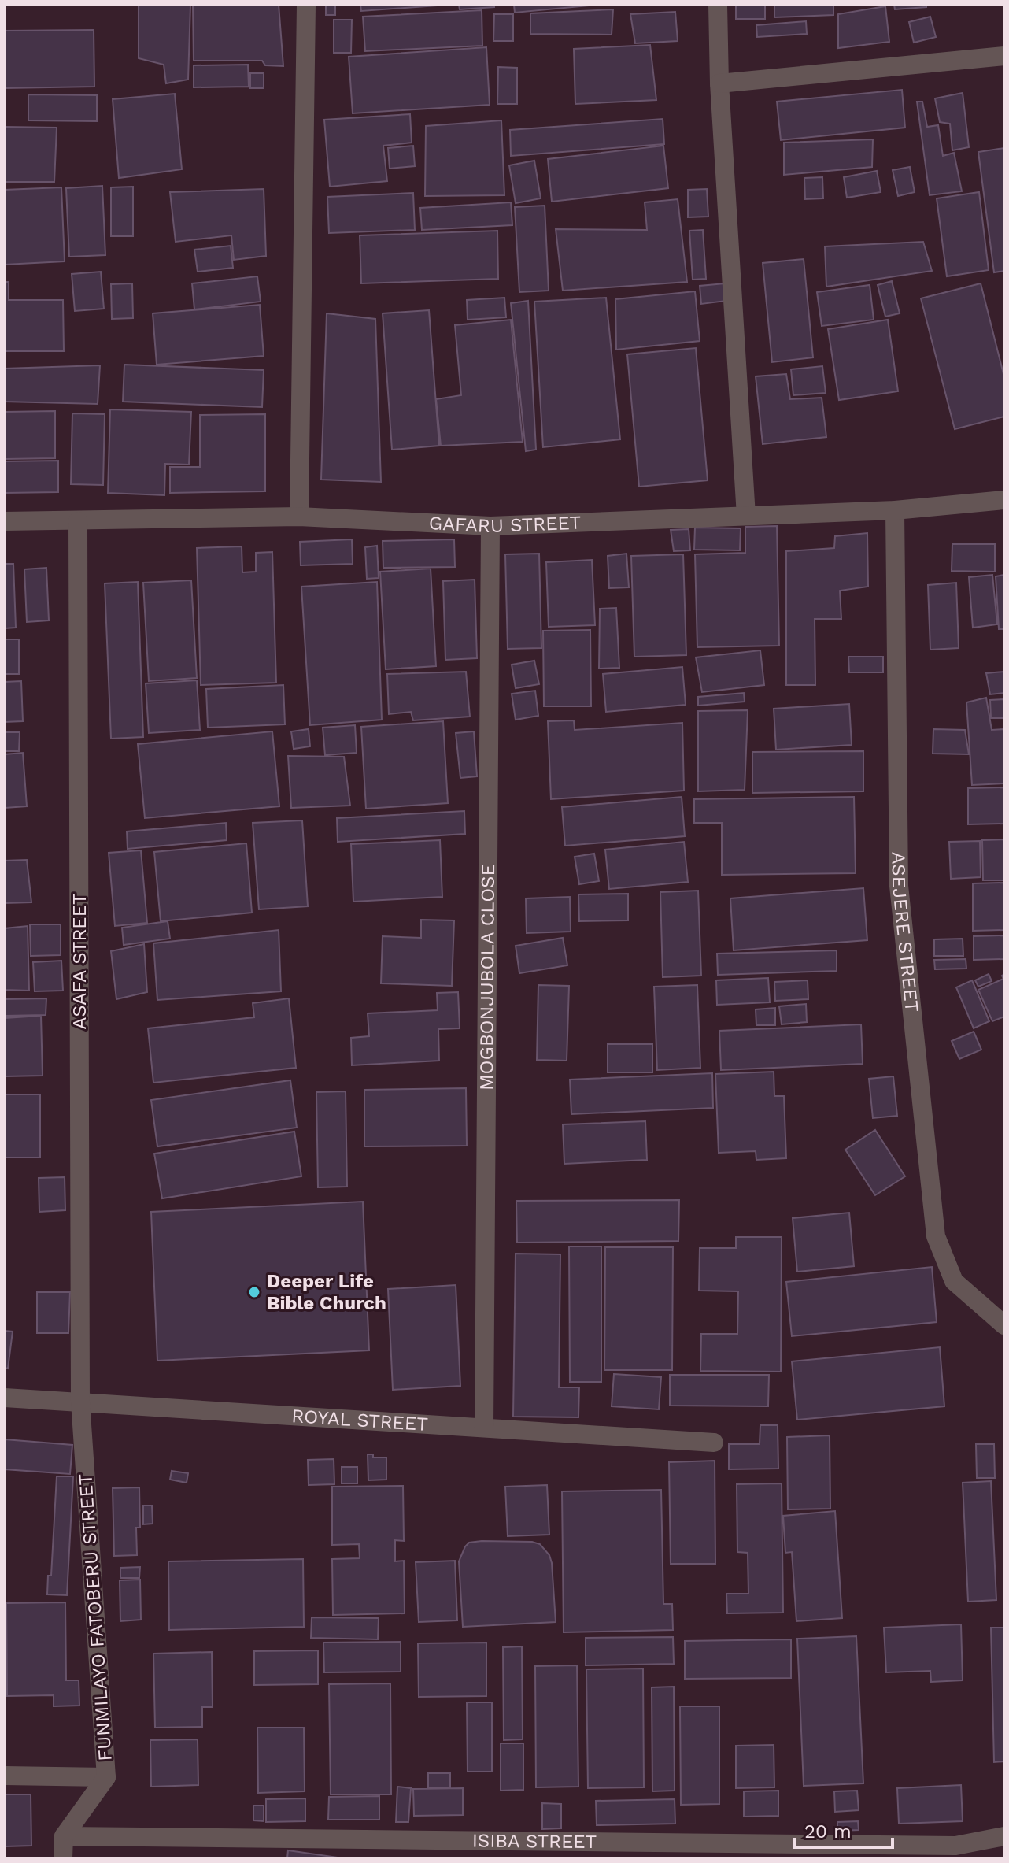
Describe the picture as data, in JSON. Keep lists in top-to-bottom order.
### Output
{
  "streets": {
    "street": [
      "GAFARU STREET",
      "ASEJERE STREET",
      "ASAFA STREET",
      "MOGBONJUBOLA CLOSE",
      "ROYAL STREET",
      "FUNMILAYO FATOBERU STREET",
      "ISIBA STREET"
    ]
  },
  "crossings": [
    ["GAFARU STREET", "ASEJERE STREET"],
    ["GAFARU STREET", "ASAFA STREET"],
    ["GAFARU STREET", "MOGBONJUBOLA CLOSE"],
    ["ASAFA STREET", "ROYAL STREET"],
    ["ASAFA STREET", "FUNMILAYO FATOBERU STREET"],
    ["MOGBONJUBOLA CLOSE", "ROYAL STREET"],
    ["ROYAL STREET", "FUNMILAYO FATOBERU STREET"],
    ["FUNMILAYO FATOBERU STREET", "ISIBA STREET"]
  ],
  "places": ["Deeper Life Bible Church"],
  "scale_bar": "20 m"
}
